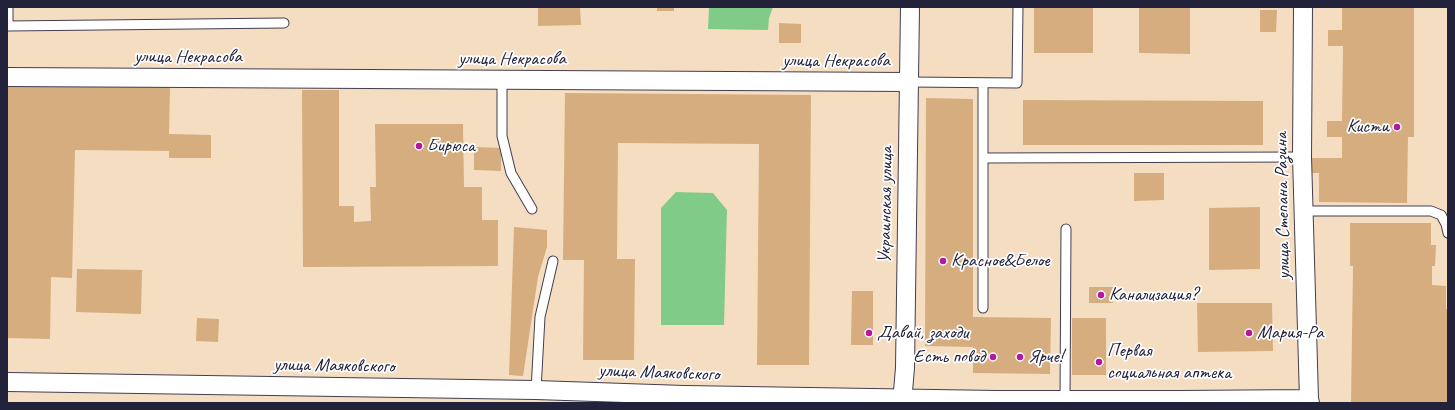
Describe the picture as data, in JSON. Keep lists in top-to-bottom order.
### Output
{
  "streets": {
    "street": [
      "улица Некрасова",
      "Украинская улица",
      "улица Степана Разина",
      "улица Маяковского"
    ]
  },
  "crossings": [
    ["улица Некрасова", "Украинская улица"],
    ["Украинская улица", "улица Маяковского"],
    ["улица Степана Разина", "улица Маяковского"]
  ],
  "places": [
    "Кисти",
    "Бирюса",
    "Красное&Белое",
    "Канализация?",
    "Давай, заходи",
    "Мария-Ра",
    "Есть повод",
    "Ярче!",
    "Первая социальная аптека"
  ]
}
